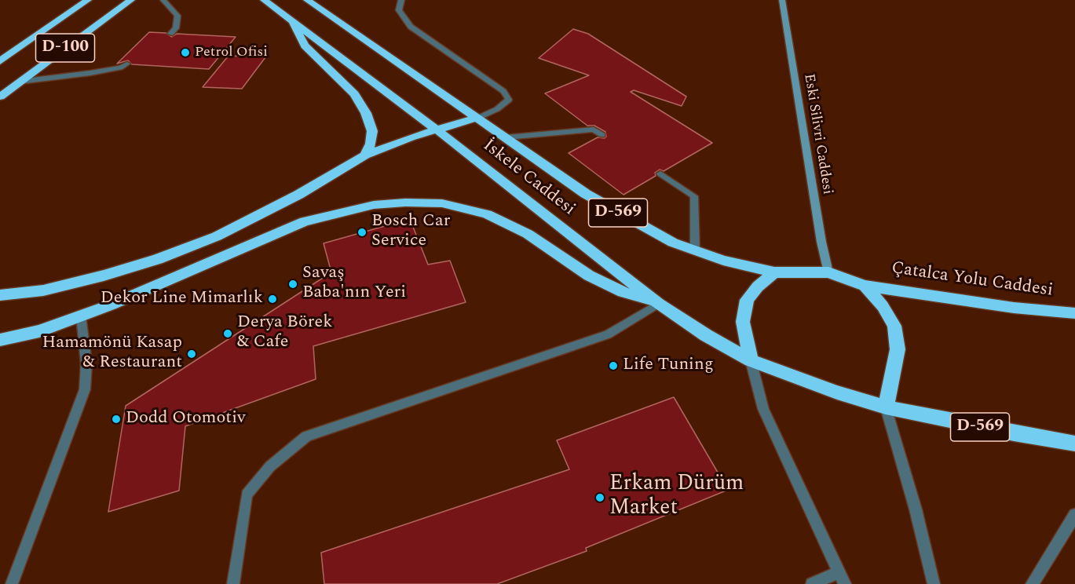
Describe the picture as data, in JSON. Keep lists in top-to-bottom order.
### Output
{
  "streets": {
    "highway": [
      "D-100",
      "İskele Caddesi",
      "D-569",
      "Çatalca Yolu Caddesi"
    ],
    "main road": ["Eski Silivri Caddesi"]
  },
  "crossings": [
    ["Eski Silivri Caddesi", "İskele Caddesi"],
    ["Eski Silivri Caddesi", "D-569"],
    ["Eski Silivri Caddesi", "Çatalca Yolu Caddesi"],
    ["İskele Caddesi", "D-569"],
    ["İskele Caddesi", "Çatalca Yolu Caddesi"],
    ["D-569", "Çatalca Yolu Caddesi"]
  ],
  "places": [
    "Petrol Ofisi",
    "Bosch Car Service",
    "Savaş Baba'nın Yeri",
    "Dekor Line Mimarlık",
    "Derya Börek & Cafe",
    "Hamamönü Kasap & Restaurant",
    "Life Tuning",
    "Dodd Otomotiv",
    "Erkam Dürüm Market"
  ]
}
